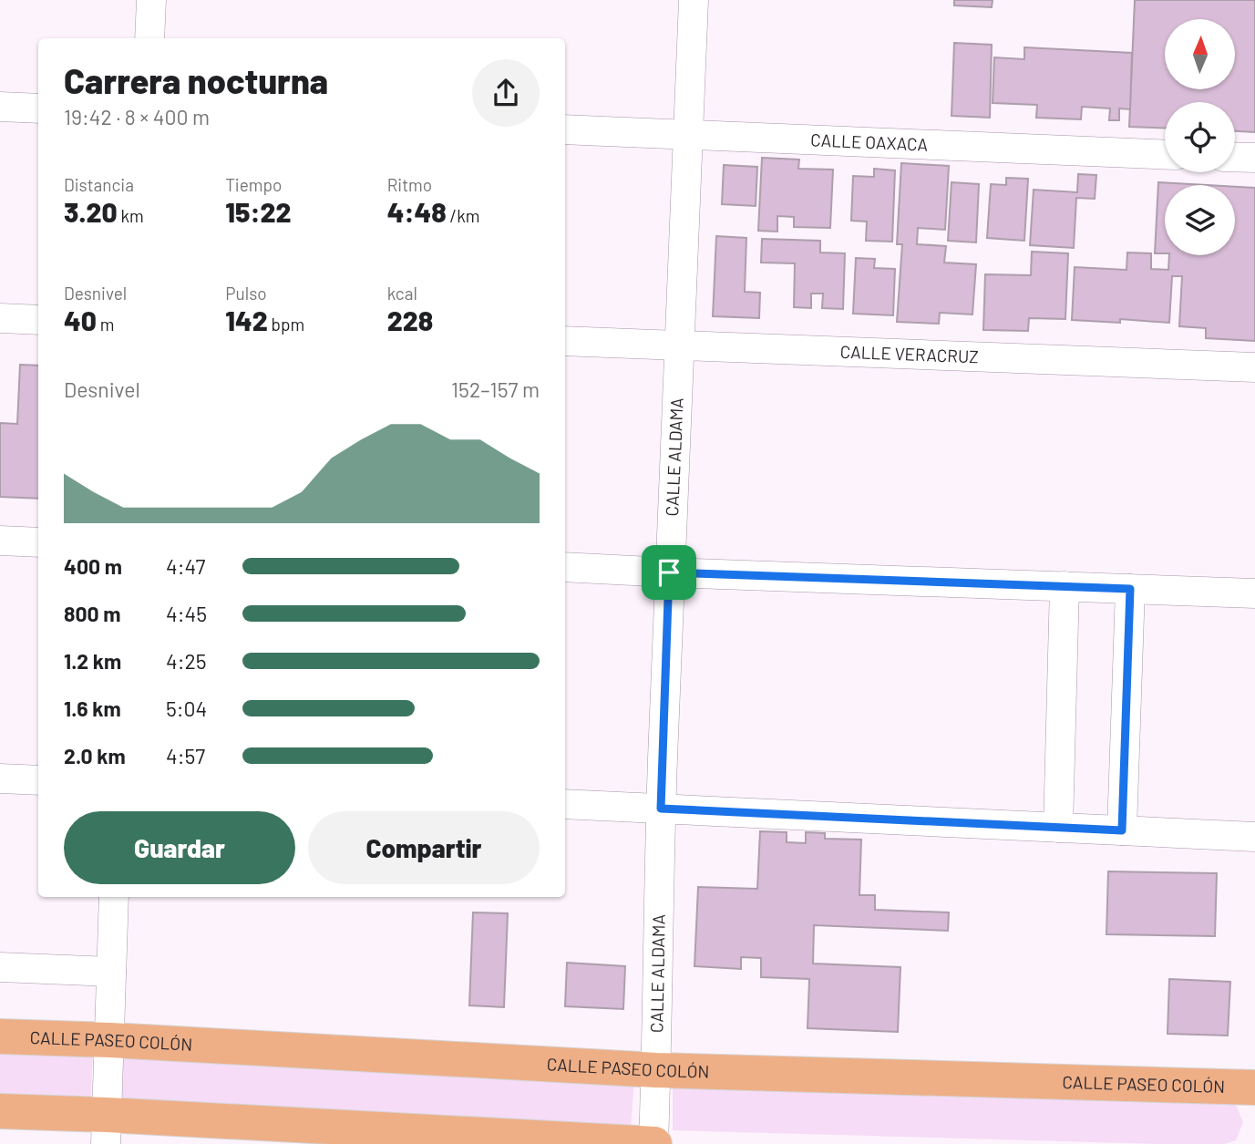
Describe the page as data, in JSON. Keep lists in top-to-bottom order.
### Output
{
  "streets": {
    "main road": ["CALLE PASEO COLÓN"],
    "street": ["CALLE OAXACA", "CALLE VERACRUZ", "CALLE ALDAMA"]
  },
  "crossings": [
    ["CALLE OAXACA", "CALLE ALDAMA"],
    ["CALLE VERACRUZ", "CALLE ALDAMA"],
    ["CALLE ALDAMA", "CALLE PASEO COLÓN"]
  ],
  "north": "top",
  "page": {
    "heading": ["Carrera nocturna", "19:42 · 8 × 400 m"],
    "stats": [
      ["Distancia", "3.20 km"],
      ["Tiempo", "15:22"],
      ["Ritmo", "4:48 /km"],
      ["Desnivel", "40 m"],
      ["Pulso", "142 bpm"],
      ["kcal", "228"]
    ],
    "chart": ["Desnivel", "152–157 m"],
    "list": [
      {
        "name": "400 m",
        "note": "4:47"
      },
      {
        "name": "800 m",
        "note": "4:45"
      },
      {
        "name": "1.2 km",
        "note": "4:25"
      },
      {
        "name": "1.6 km",
        "note": "5:04"
      },
      {
        "name": "2.0 km",
        "note": "4:57"
      }
    ],
    "buttons": ["Guardar", "Compartir"]
  }
}
